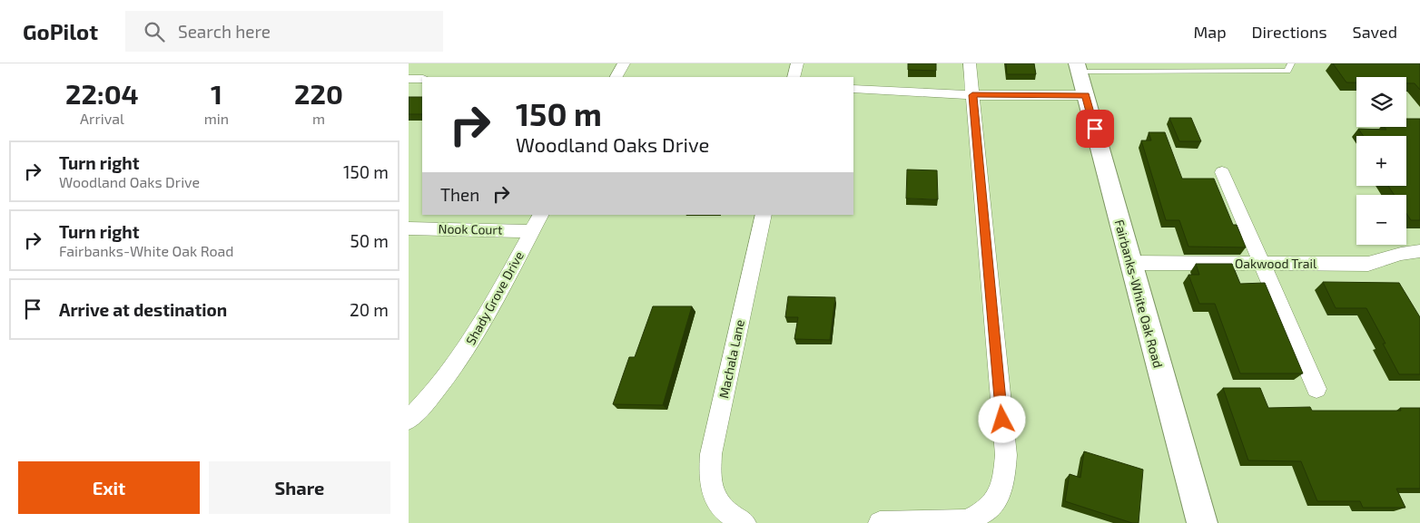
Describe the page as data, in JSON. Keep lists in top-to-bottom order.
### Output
{
  "streets": {
    "street": [
      "Nook Court",
      "Oakwood Trail",
      "Fairbanks-White Oak Road",
      "Shady Grove Drive",
      "Machala Lane"
    ]
  },
  "crossings": [
    ["Nook Court", "Shady Grove Drive"],
    ["Oakwood Trail", "Fairbanks-White Oak Road"]
  ],
  "page": {
    "header": "GoPilot",
    "search": "Search here",
    "nav": ["Map", "Directions", "Saved"],
    "eta": [
      "22:04",
      "Arrival",
      "1",
      "min",
      "220",
      "m"
    ],
    "map_buttons": ["+", "−"],
    "turn": ["150 m", "Woodland Oaks Drive"],
    "list": [
      {
        "name": "Turn right",
        "note": "Woodland Oaks Drive",
        "value": "150 m"
      },
      {
        "name": "Turn right",
        "note": "Fairbanks-White Oak Road",
        "value": "50 m"
      },
      {
        "name": "Arrive at destination",
        "value": "20 m"
      }
    ],
    "then": "Then",
    "buttons": ["Exit", "Share"]
  }
}
